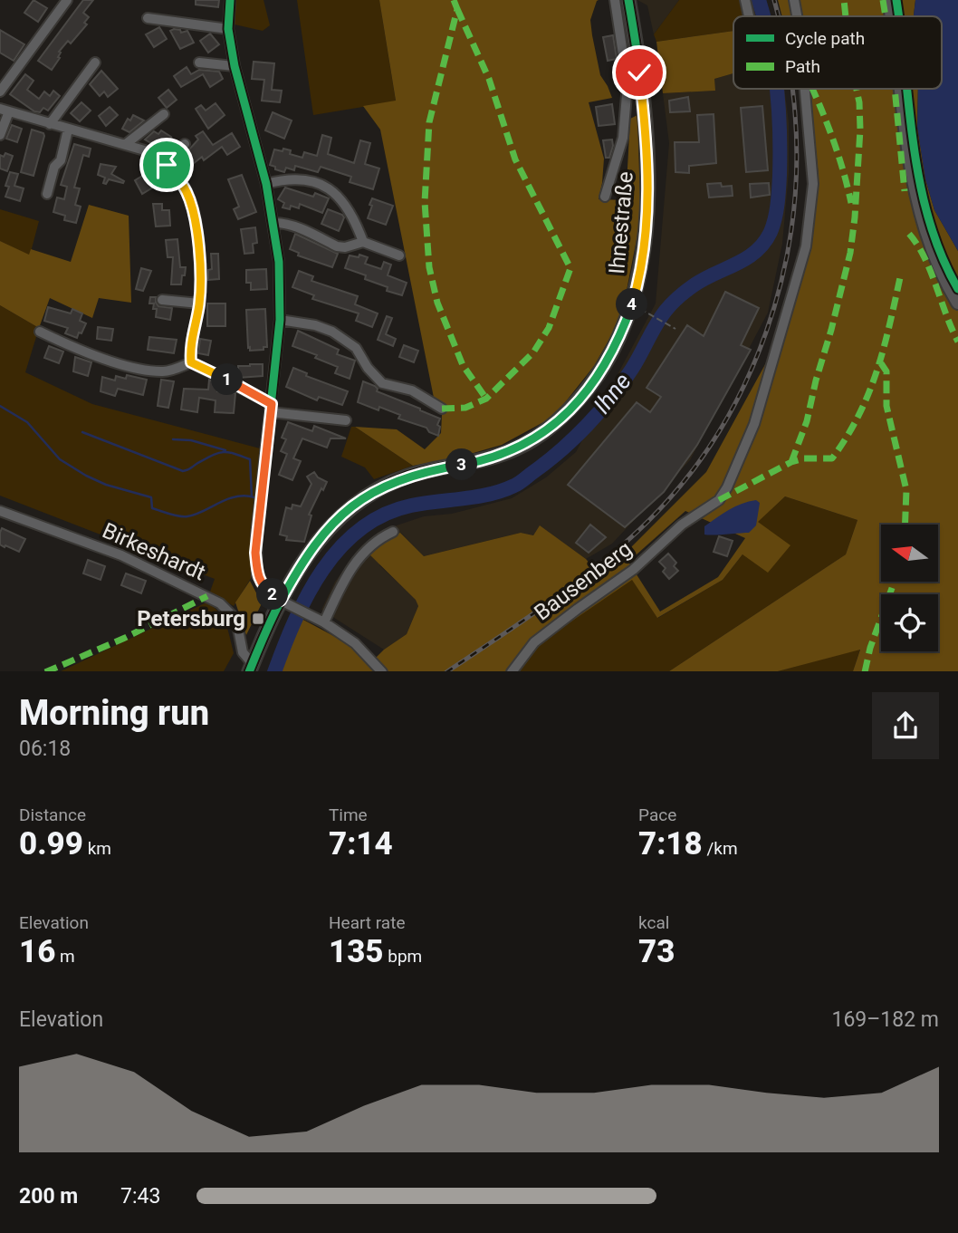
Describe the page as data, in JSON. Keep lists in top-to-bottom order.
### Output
{
  "streets": {
    "main road": ["Ihnestraße"],
    "street": ["Birkeshardt", "Bausenberg"]
  },
  "crossings": [
    ["Ihnestraße", "Birkeshardt"]
  ],
  "water": ["Ihne"],
  "places": {
    "transit": ["Petersburg"]
  },
  "legend": ["Cycle path", "Path"],
  "north": "left",
  "page": {
    "pins": [
      "4",
      "1",
      "3",
      "2"
    ],
    "heading": ["Morning run", "06:18"],
    "stats": [
      ["Distance", "0.99 km"],
      ["Time", "7:14"],
      ["Pace", "7:18 /km"],
      ["Elevation", "16 m"],
      ["Heart rate", "135 bpm"],
      ["kcal", "73"]
    ],
    "chart": ["Elevation", "169–182 m"],
    "list": [
      {
        "name": "200 m",
        "note": "7:43"
      }
    ]
  }
}
